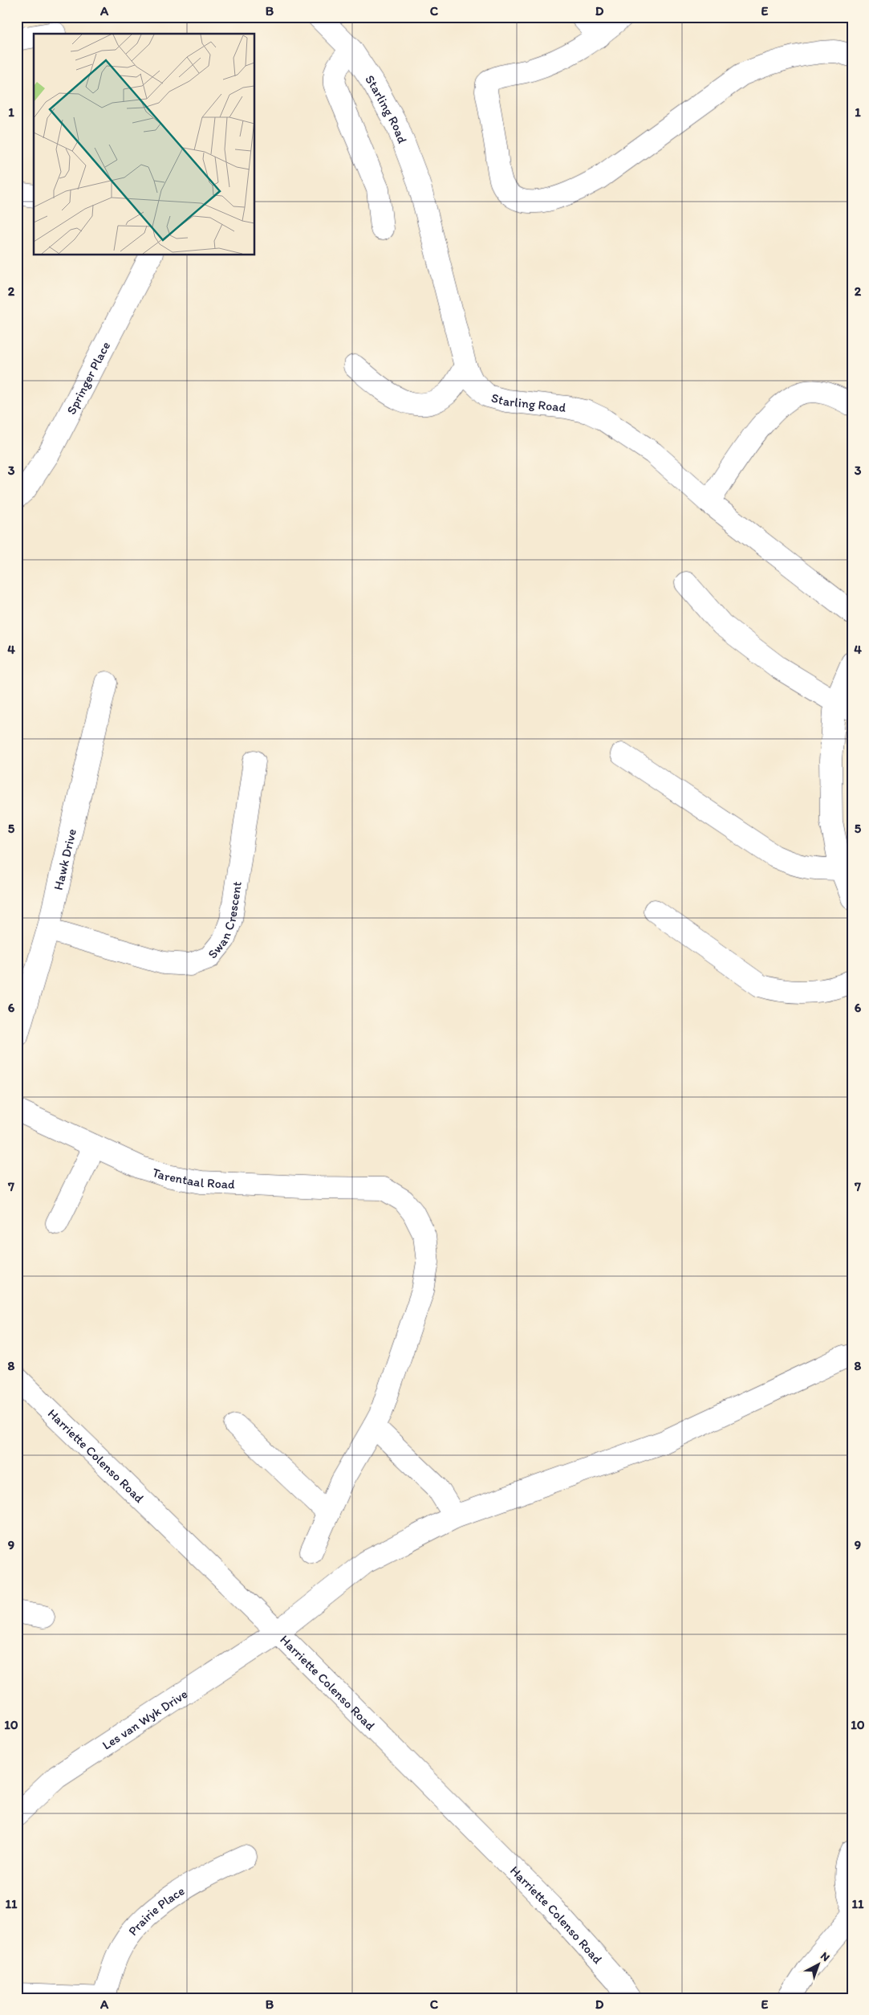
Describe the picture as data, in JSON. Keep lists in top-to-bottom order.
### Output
{
  "streets": {
    "street": [
      "Starling Road",
      "Springer Place",
      "Hawk Drive",
      "Swan Crescent",
      "Tarentaal Road",
      "Harriette Colenso Road",
      "Les van Wyk Drive",
      "Prairie Place"
    ]
  },
  "crossings": [
    ["Hawk Drive", "Swan Crescent"],
    ["Harriette Colenso Road", "Les van Wyk Drive"]
  ],
  "north": "top right",
  "grid": {
    "columns": [
      "A",
      "B",
      "C",
      "D",
      "E"
    ],
    "rows": [
      "1",
      "2",
      "3",
      "4",
      "5",
      "6",
      "7",
      "8",
      "9",
      "10",
      "11"
    ]
  }
}
